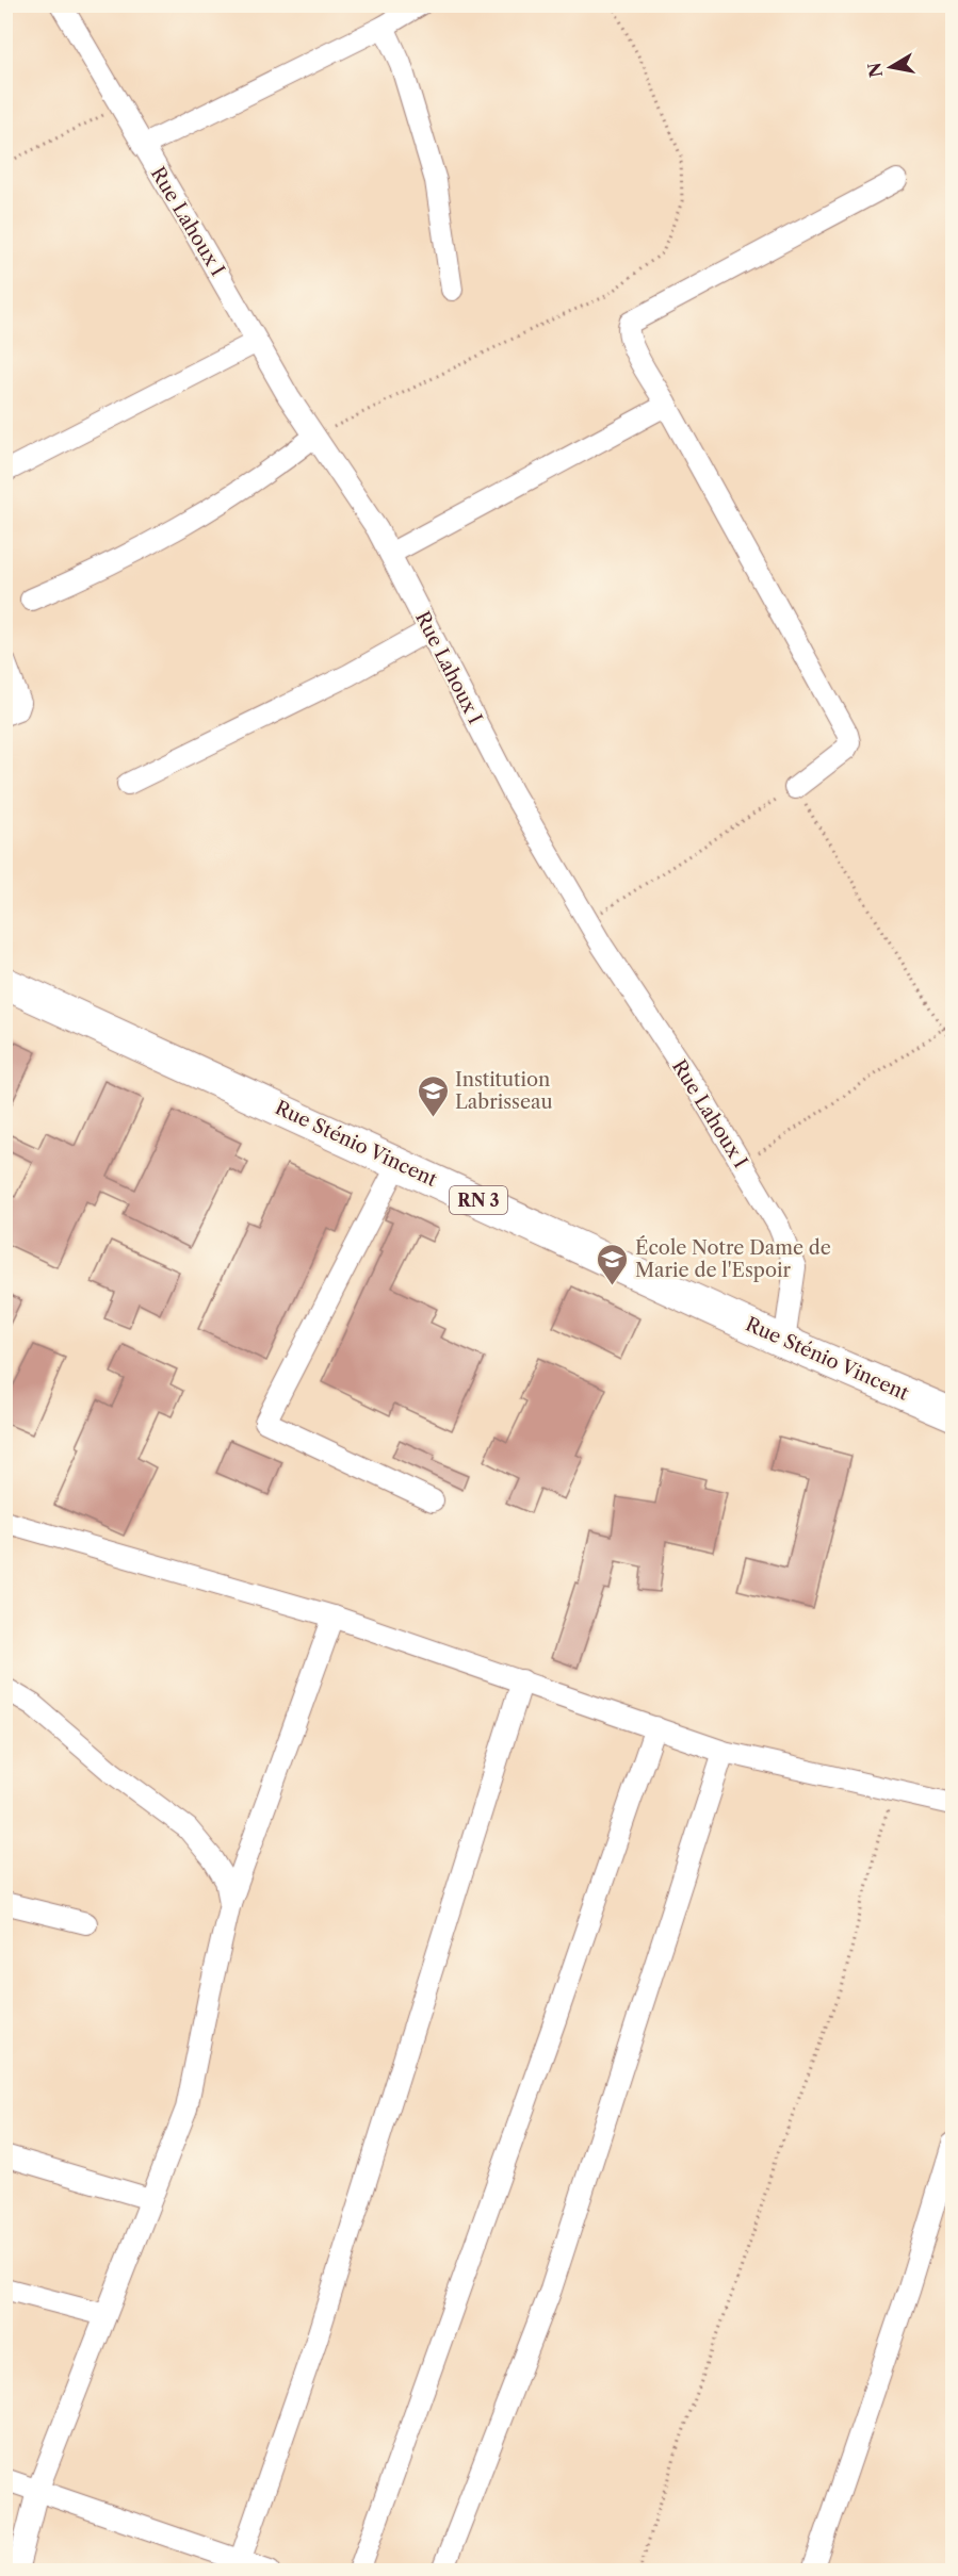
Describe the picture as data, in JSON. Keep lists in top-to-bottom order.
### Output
{
  "streets": {
    "main road": ["Rue Sténio Vincent", "RN 3"],
    "street": ["Rue Lahoux I"]
  },
  "crossings": [
    ["Rue Lahoux I", "Rue Sténio Vincent"]
  ],
  "places": {
    "school or university": ["Institution Labrisseau", "École Notre Dame de Marie de l'Espoir"]
  },
  "north": "left"
}
